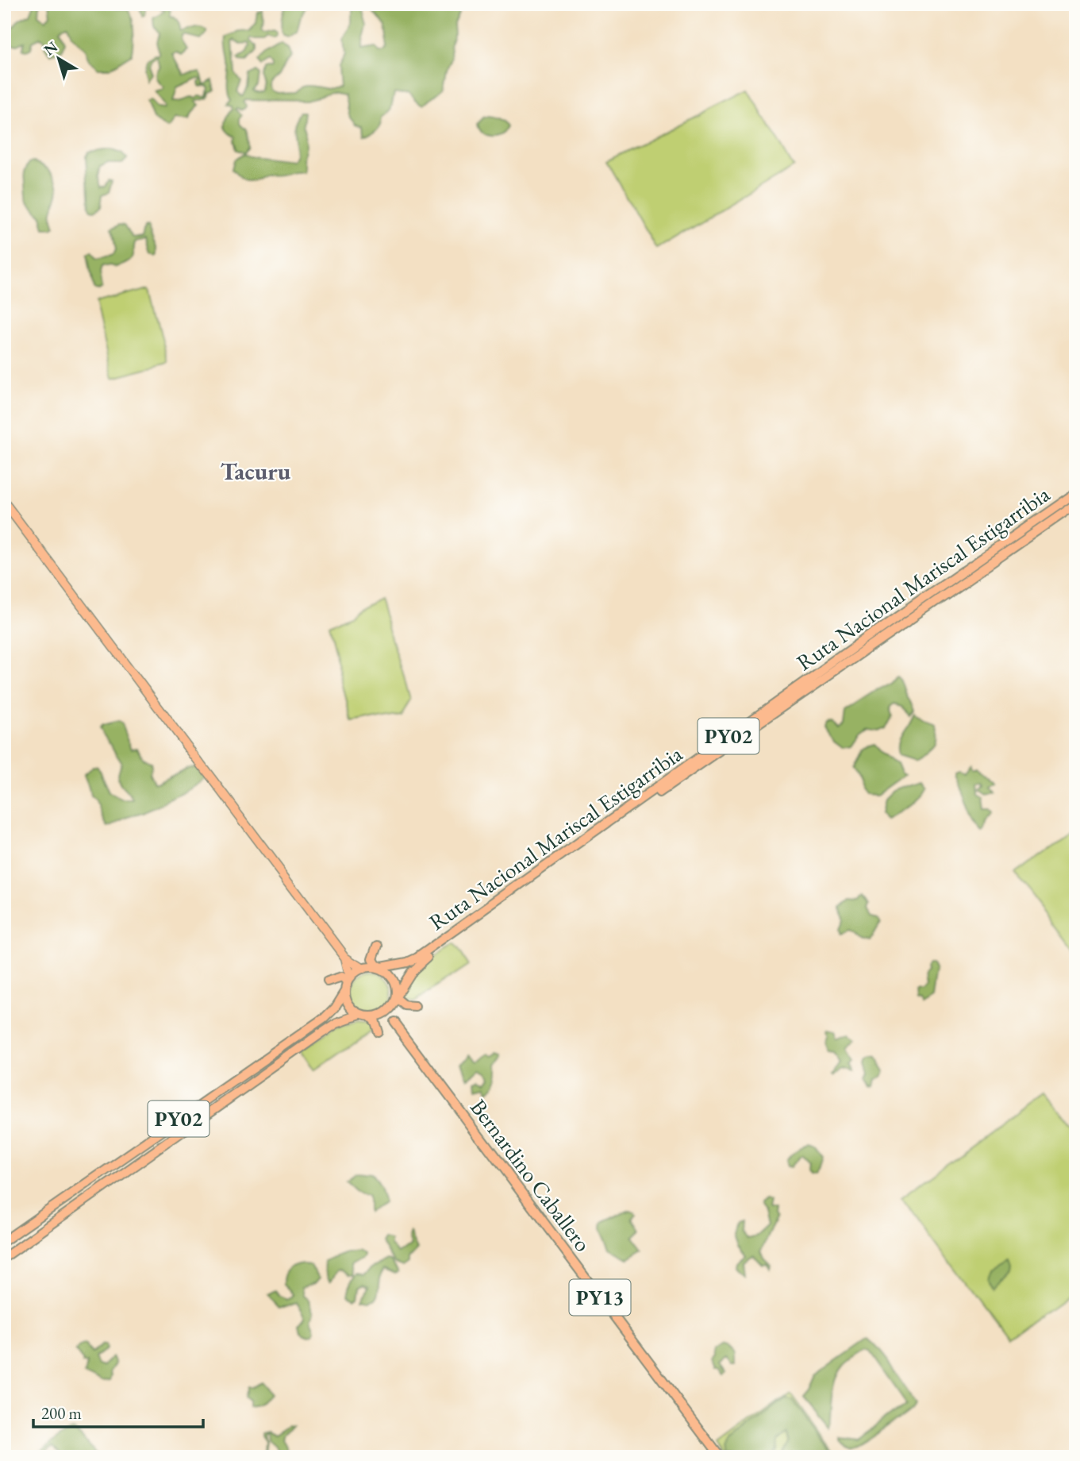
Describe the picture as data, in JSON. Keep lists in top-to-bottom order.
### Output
{
  "streets": {
    "highway": [
      "Ruta Nacional Mariscal Estigarribia",
      "PY02",
      "Bernardino Caballero",
      "PY13"
    ]
  },
  "crossings": [
    ["Ruta Nacional Mariscal Estigarribia", "PY02"]
  ],
  "districts": ["Tacuru"],
  "scale_bar": "200 m",
  "north": "top left"
}
